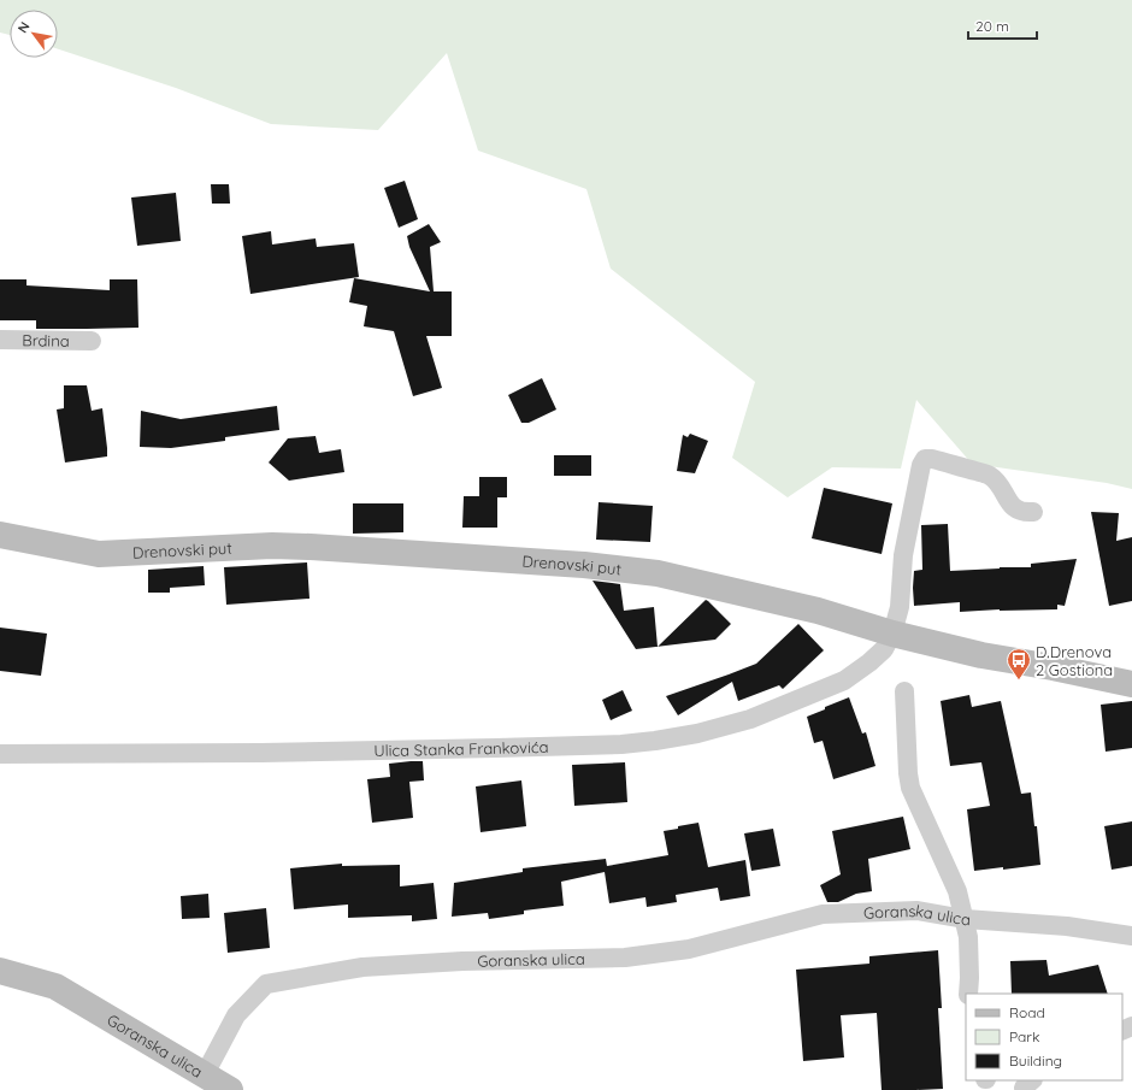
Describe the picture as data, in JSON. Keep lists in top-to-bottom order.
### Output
{
  "streets": {
    "main road": ["Drenovski put", "Goranska ulica"],
    "street": ["Brdina", "Ulica Stanka Frankovića"]
  },
  "crossings": [
    ["Drenovski put", "Ulica Stanka Frankovića"]
  ],
  "places": {
    "bus stop": ["D.Drenova 2 Gostiona"]
  },
  "legend": ["Road", "Park", "Building"],
  "scale_bar": "20 m",
  "north": "top left"
}
